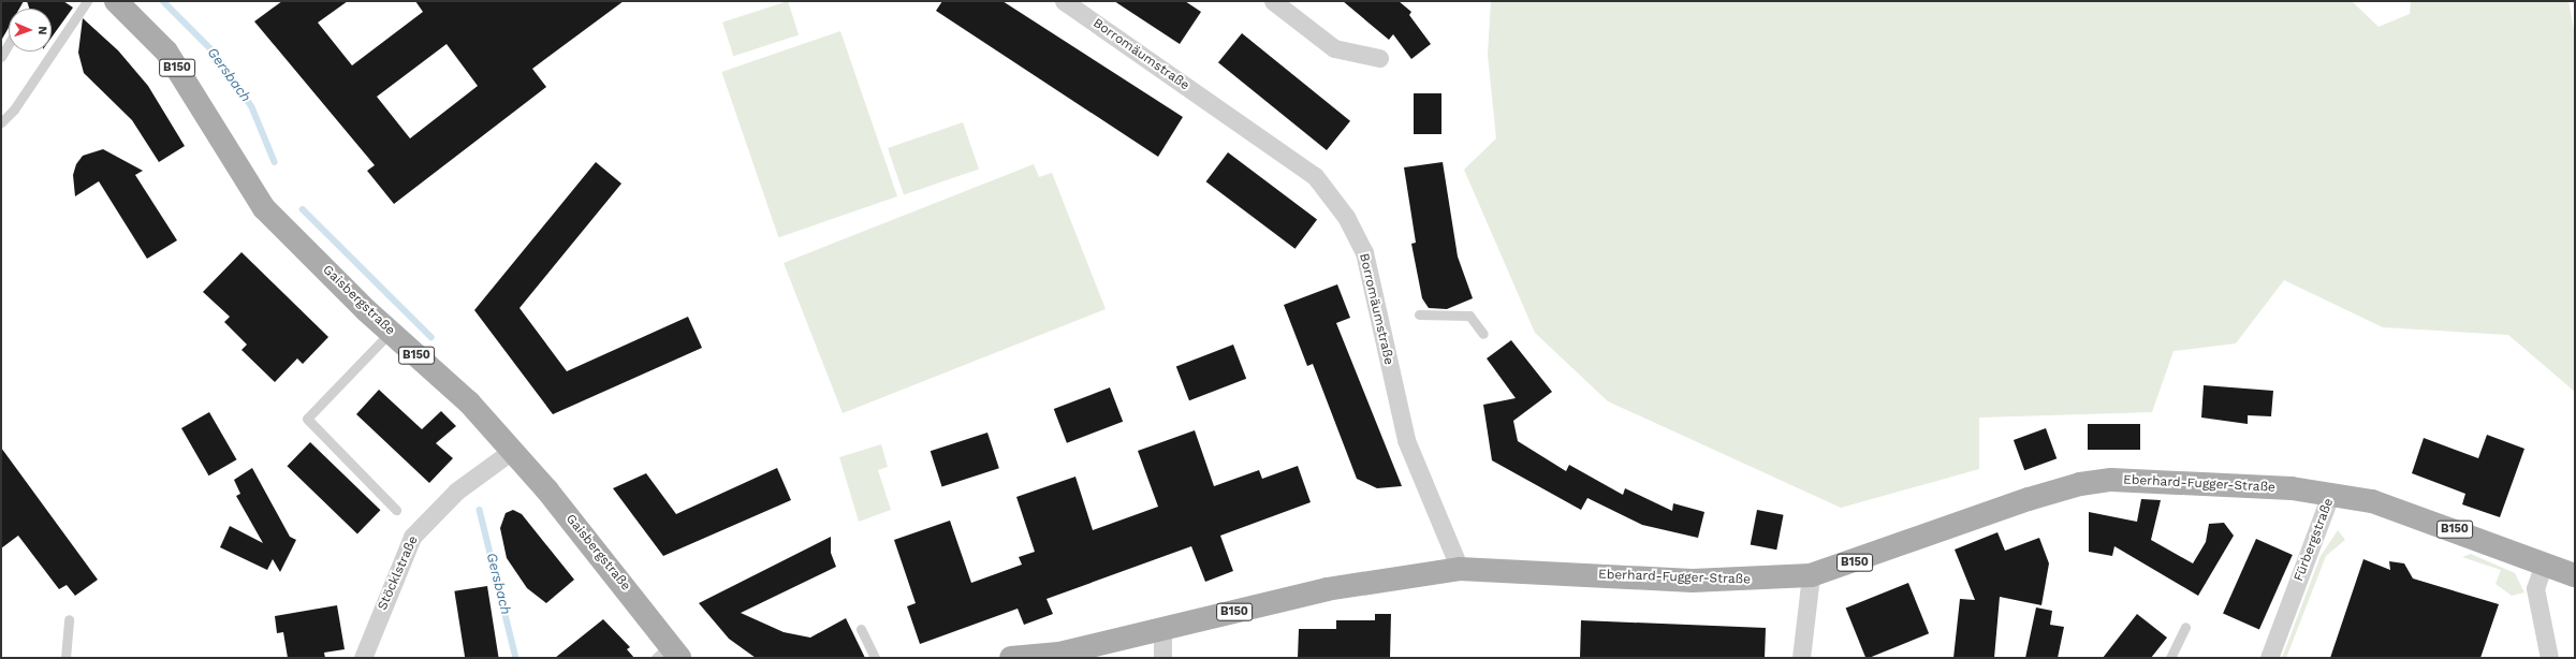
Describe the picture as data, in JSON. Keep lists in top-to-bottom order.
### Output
{
  "streets": {
    "main road": [
      "B150",
      "Gaisbergstraße",
      "Eberhard-Fugger-Straße",
      "Fürbergstraße"
    ],
    "street": ["Borromäumstraße", "Stöcklstraße"]
  },
  "crossings": [
    ["Borromäumstraße", "Eberhard-Fugger-Straße"],
    ["Gaisbergstraße", "Stöcklstraße"],
    ["Eberhard-Fugger-Straße", "Fürbergstraße"]
  ],
  "water": ["Gersbach"],
  "north": "right"
}
